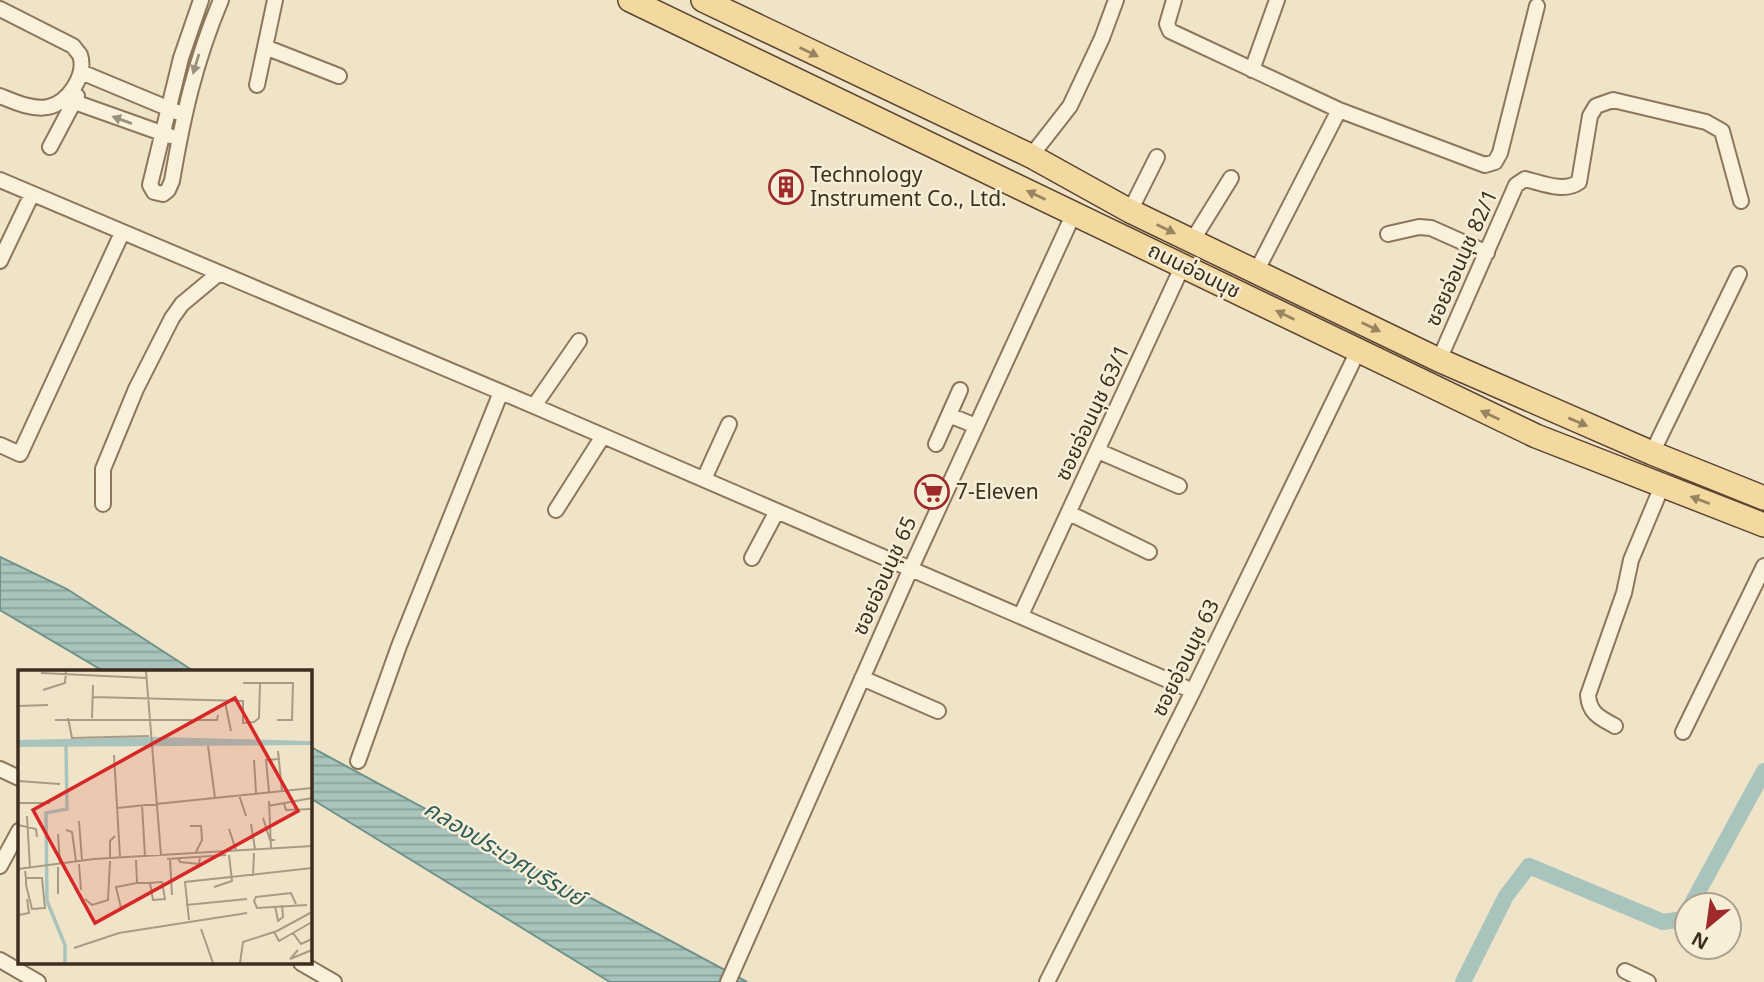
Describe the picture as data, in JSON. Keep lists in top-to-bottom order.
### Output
{
  "streets": {
    "main road": ["ถนนอ่อนนุช"],
    "street": [
      "ซอยอ่อนนุช 82/1",
      "ซอยอ่อนนุช 63/1",
      "ซอยอ่อนนุช 65",
      "ซอยอ่อนนุช 63"
    ]
  },
  "crossings": [
    ["ซอยอ่อนนุช 82/1", "ถนนอ่อนนุช"],
    ["ถนนอ่อนนุช", "ซอยอ่อนนุช 63/1"],
    ["ถนนอ่อนนุช", "ซอยอ่อนนุช 65"],
    ["ถนนอ่อนนุช", "ซอยอ่อนนุช 63"]
  ],
  "water": ["คลองประเวศบุรีรมย์"],
  "places": {
    "building": ["Technology Instrument Co., Ltd."],
    "supermarket": ["7-Eleven"]
  },
  "north": "bottom left"
}
